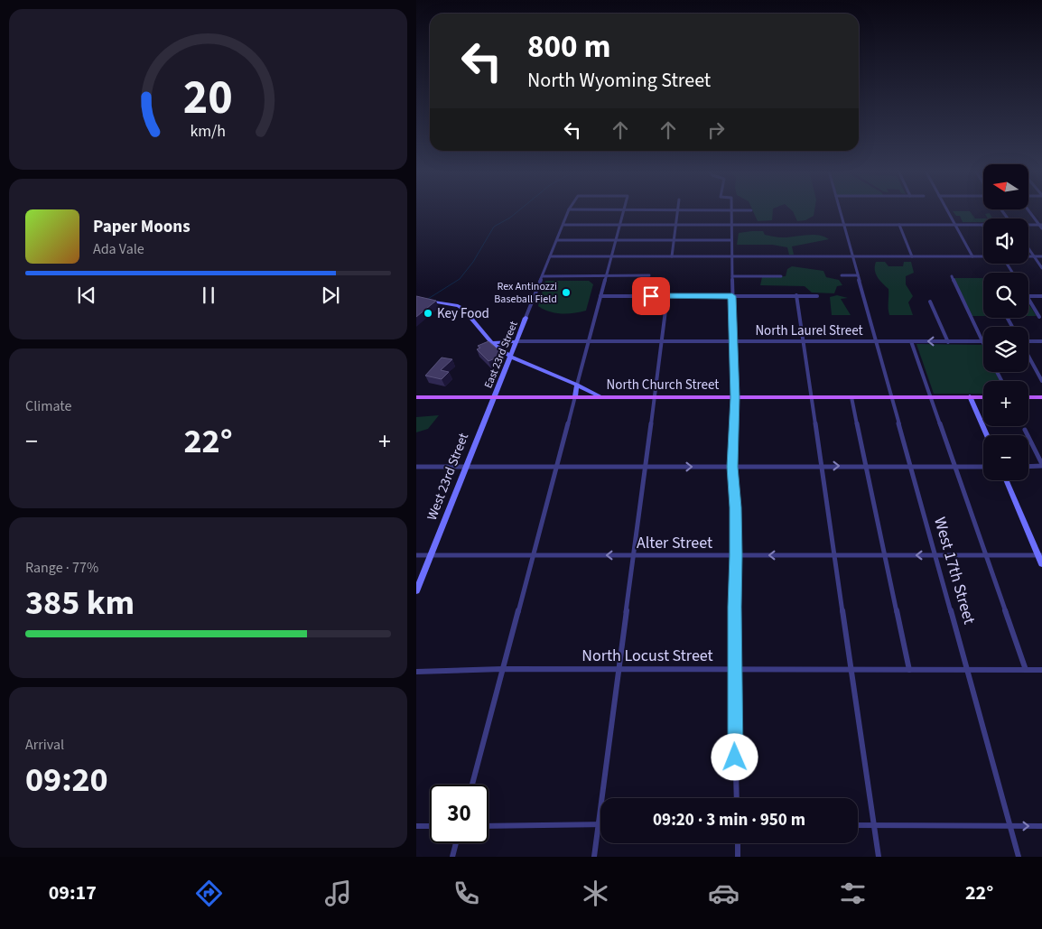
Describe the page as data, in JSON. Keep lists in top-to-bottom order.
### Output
{
  "streets": {
    "main road": ["East 23rd Street", "North Church Street", "West 23rd Street"],
    "street": [
      "North Laurel Street",
      "Alter Street",
      "West 17th Street",
      "North Locust Street"
    ]
  },
  "crossings": [
    ["North Laurel Street", "East 23rd Street"],
    ["North Laurel Street", "West 17th Street"],
    ["East 23rd Street", "North Church Street"],
    ["East 23rd Street", "West 23rd Street"],
    ["North Church Street", "West 23rd Street"],
    ["North Church Street", "West 17th Street"],
    ["West 23rd Street", "Alter Street"],
    ["Alter Street", "West 17th Street"],
    ["West 17th Street", "North Locust Street"]
  ],
  "one_way": ["Alter Street"],
  "places": ["Rex Antinozzi Baseball Field", "Key Food"],
  "north": "left",
  "page": {
    "turn": ["800 m", "North Wyoming Street"],
    "map_buttons": ["+", "−"],
    "song": ["Paper Moons", "Ada Vale"],
    "tile": [
      "Climate",
      ["Range · 77%", "385 km"],
      ["Arrival", "09:20"]
    ],
    "heat": ["−", "22°", "+"],
    "limit": "30",
    "trip": "09:20 · 3 min · 950 m",
    "tabs": ["09:17", "22°"],
    "gauge": ["20", "km/h"]
  }
}
